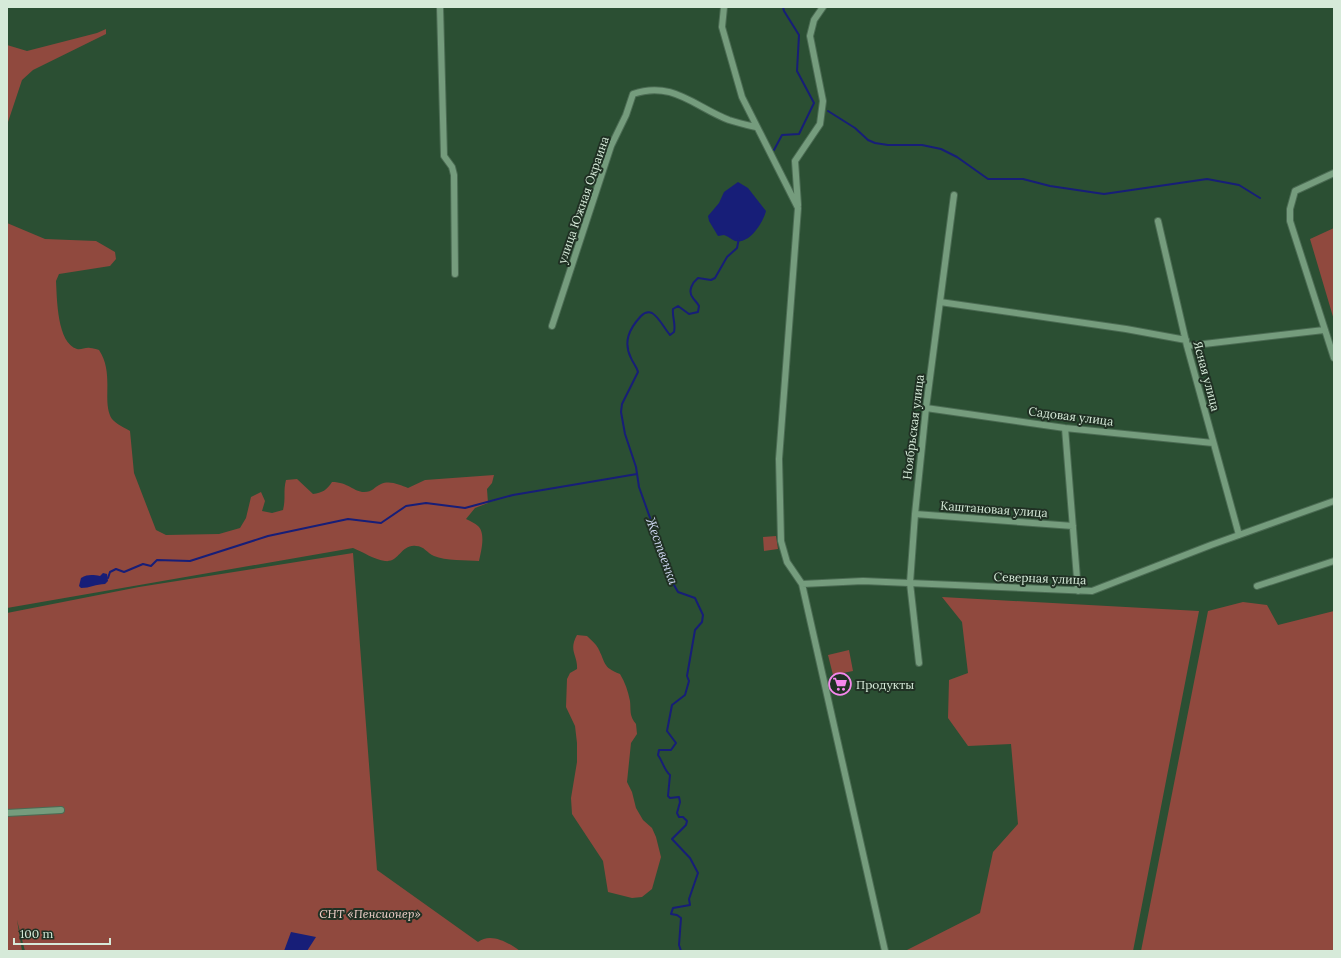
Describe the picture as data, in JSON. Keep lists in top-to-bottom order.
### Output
{
  "streets": {
    "street": [
      "улица Южная Окраина",
      "Ясная улица",
      "Садовая улица",
      "Ноябрьская улица",
      "Каштановая улица",
      "Северная улица"
    ]
  },
  "crossings": [
    ["Ясная улица", "Садовая улица"],
    ["Ясная улица", "Северная улица"],
    ["Садовая улица", "Ноябрьская улица"],
    ["Ноябрьская улица", "Каштановая улица"],
    ["Ноябрьская улица", "Северная улица"]
  ],
  "water": ["Жественка"],
  "parks": ["СНТ «Пенсионер»"],
  "places": {
    "supermarket": ["Продукты"]
  },
  "scale_bar": "100 m"
}
